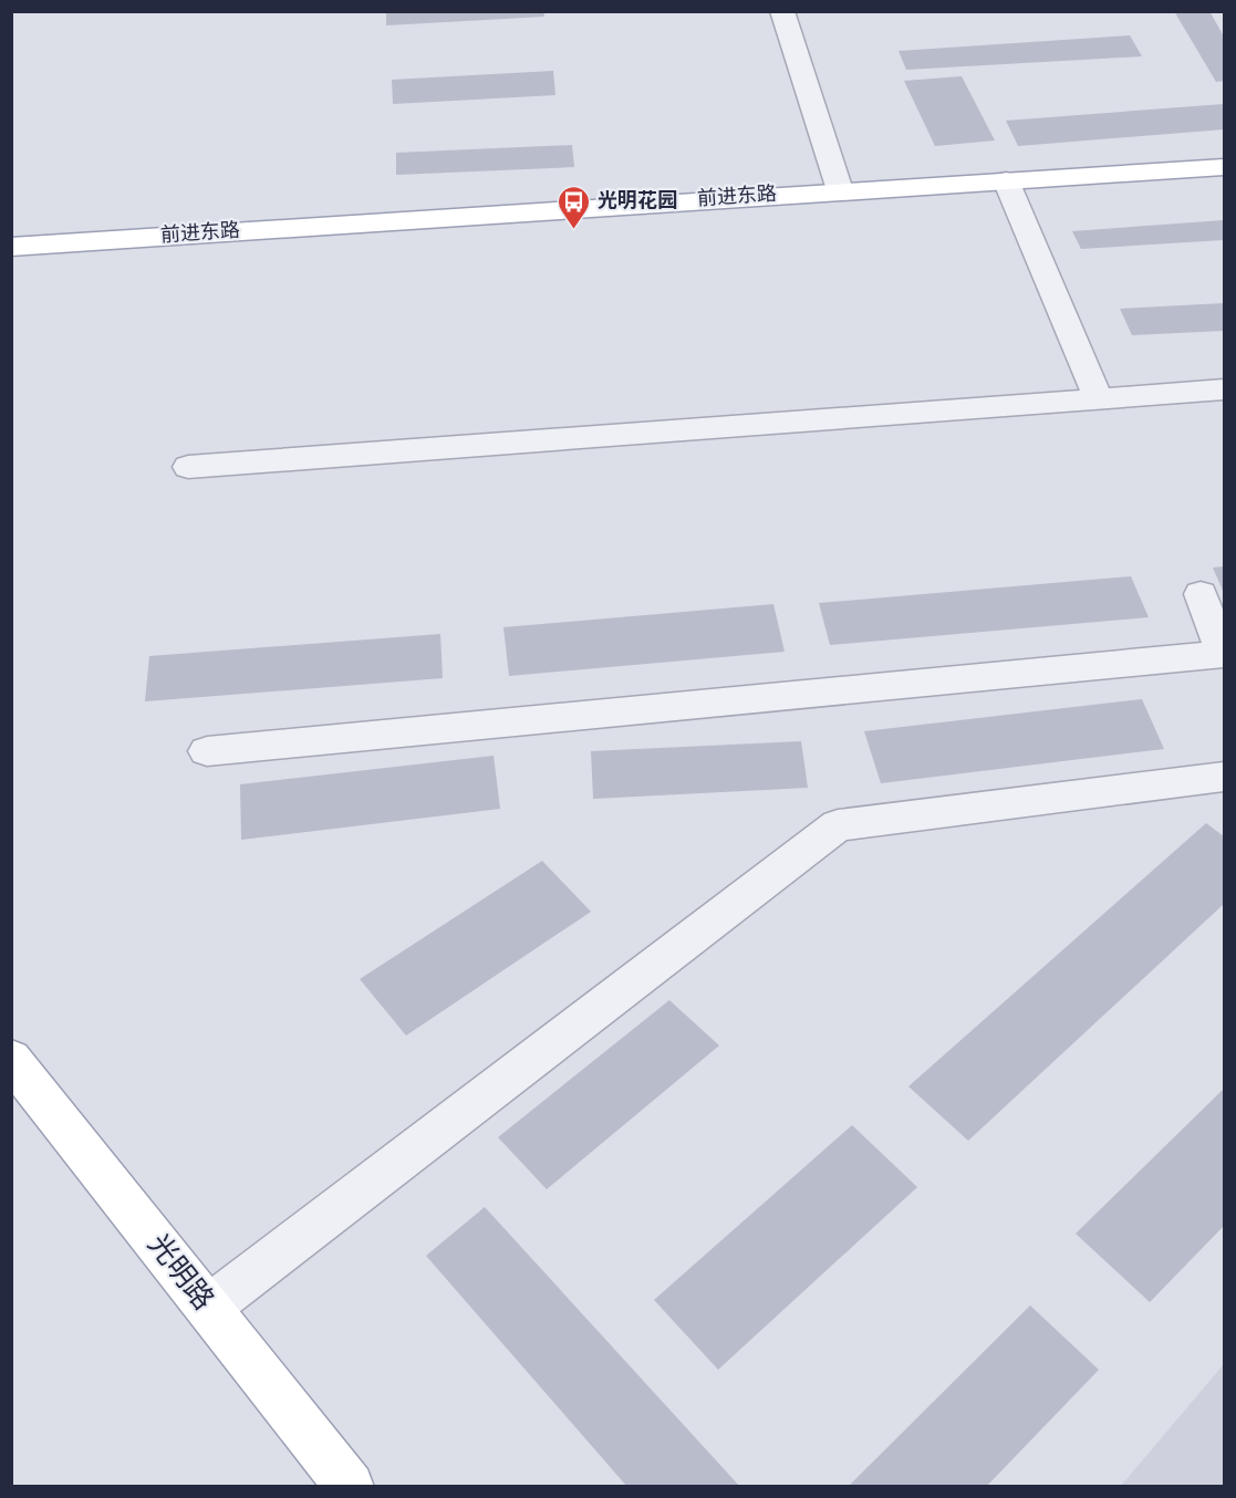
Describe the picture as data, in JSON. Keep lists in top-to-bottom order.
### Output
{
  "streets": {
    "main road": ["前进东路", "光明路"]
  },
  "places": {
    "bus stop": ["光明花园"]
  }
}
